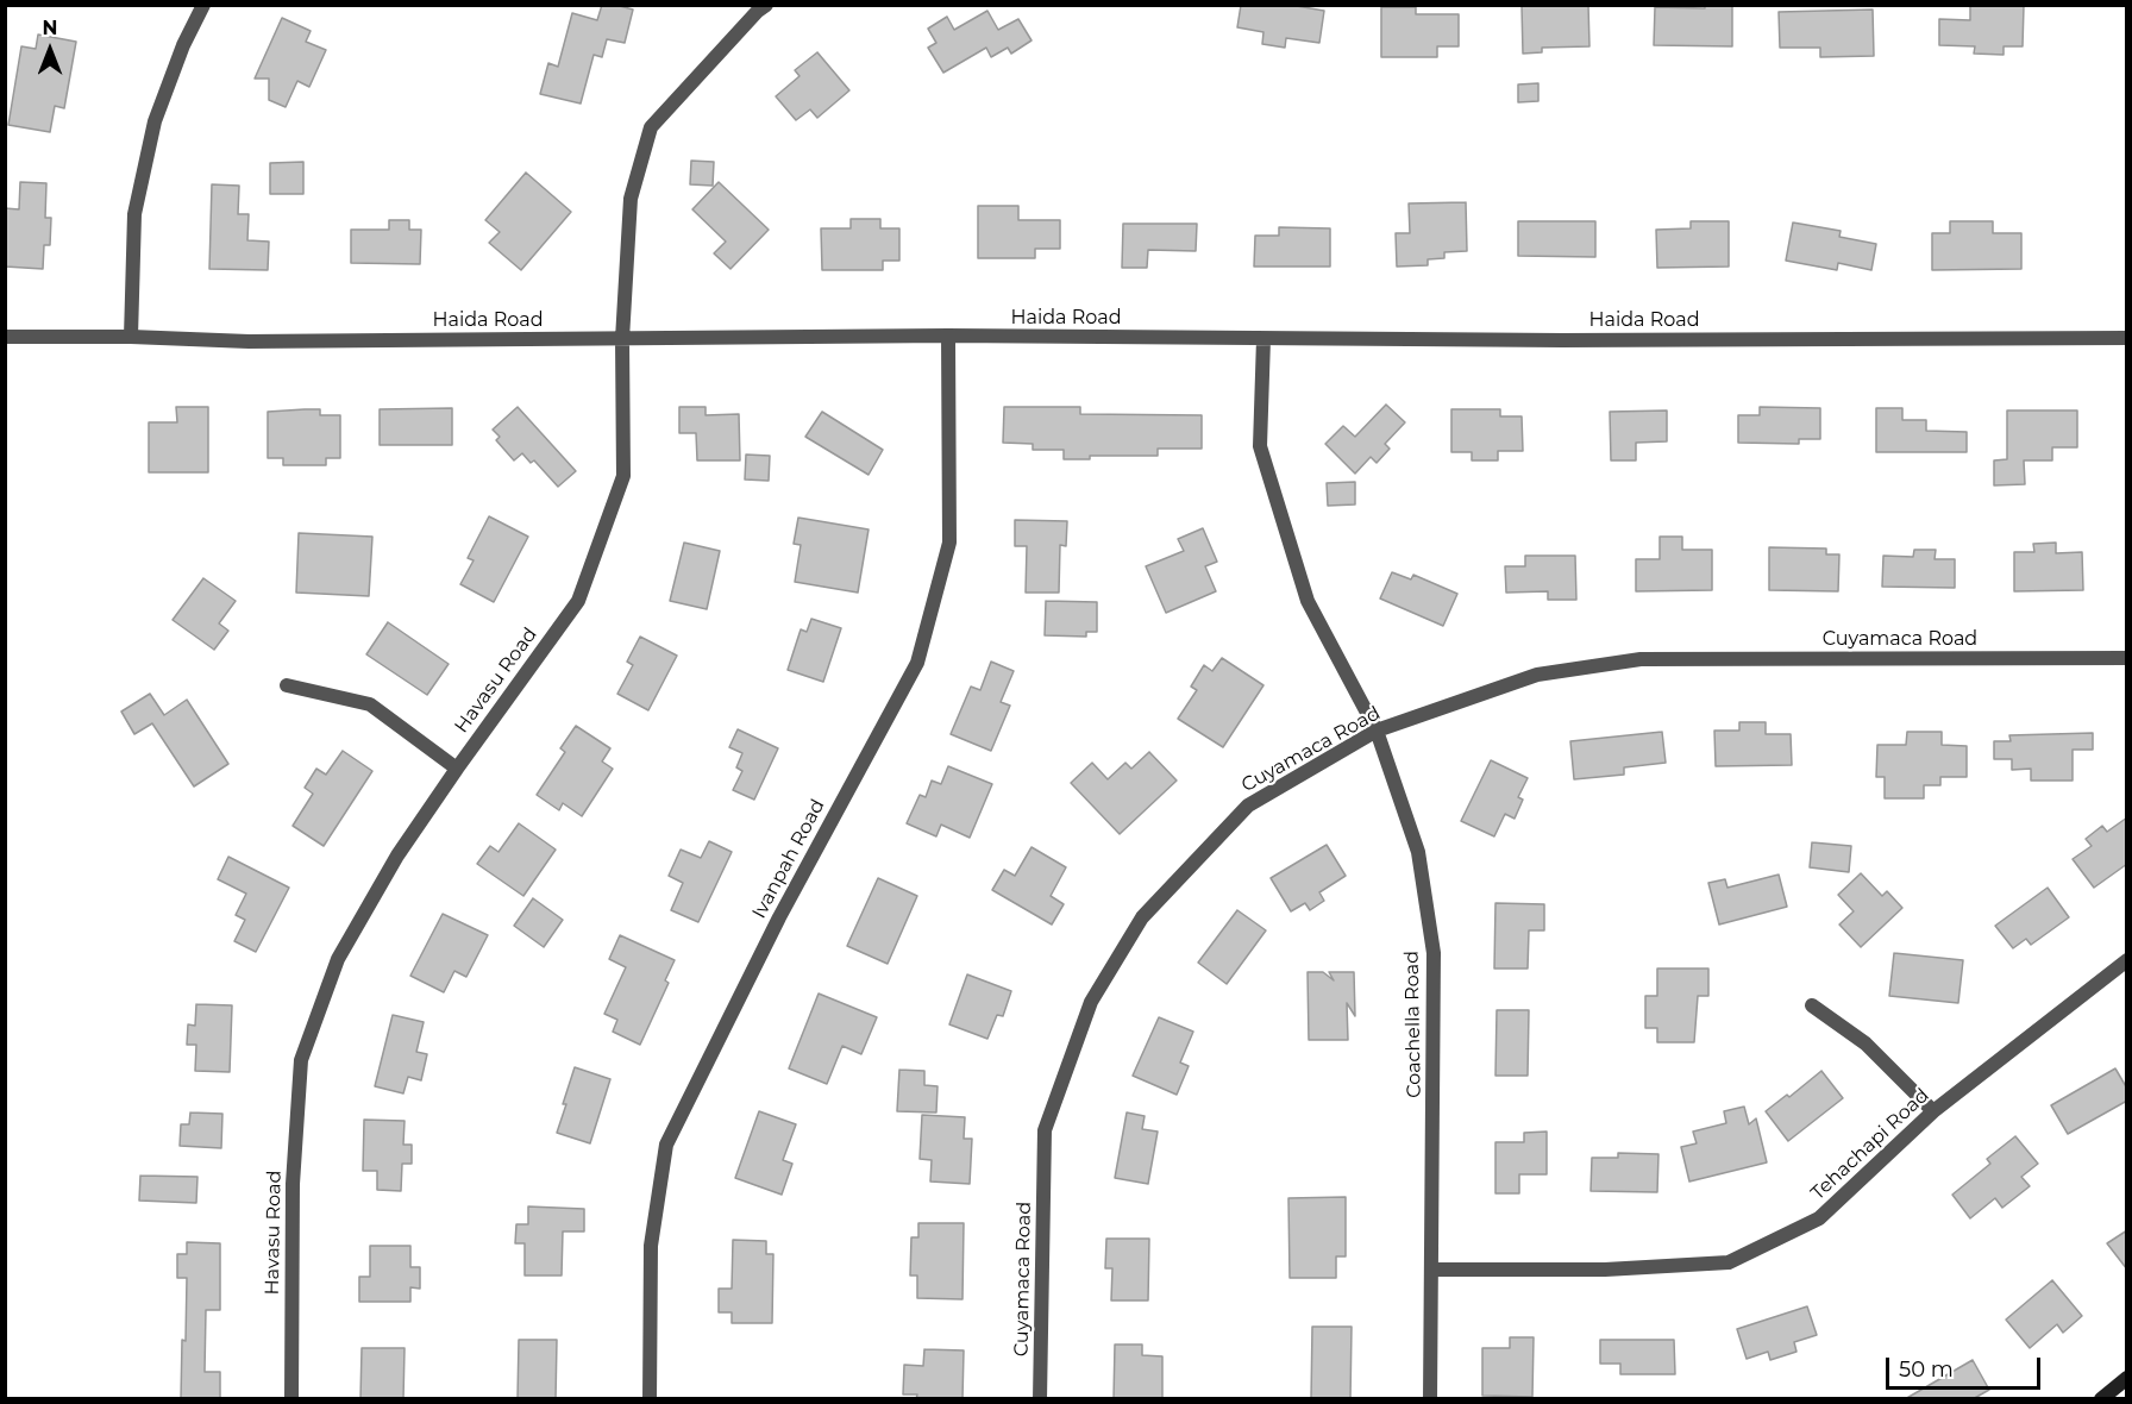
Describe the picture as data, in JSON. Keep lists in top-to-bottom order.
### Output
{
  "streets": {
    "street": [
      "Haida Road",
      "Cuyamaca Road",
      "Havasu Road",
      "Ivanpah Road",
      "Coachella Road",
      "Tehachapi Road"
    ]
  },
  "crossings": [
    ["Haida Road", "Havasu Road"],
    ["Haida Road", "Ivanpah Road"],
    ["Haida Road", "Coachella Road"],
    ["Cuyamaca Road", "Coachella Road"],
    ["Coachella Road", "Tehachapi Road"]
  ],
  "scale_bar": "50 m",
  "north": "top"
}
